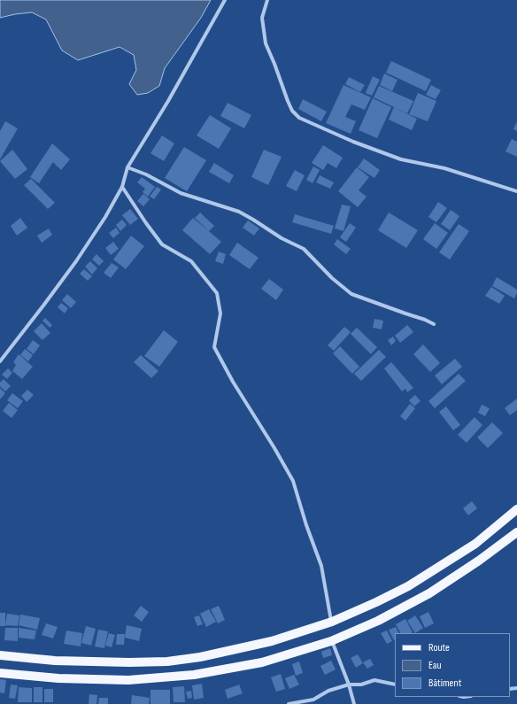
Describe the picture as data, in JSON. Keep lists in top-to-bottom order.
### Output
{
  "legend": ["Route", "Eau", "Bâtiment"]
}
